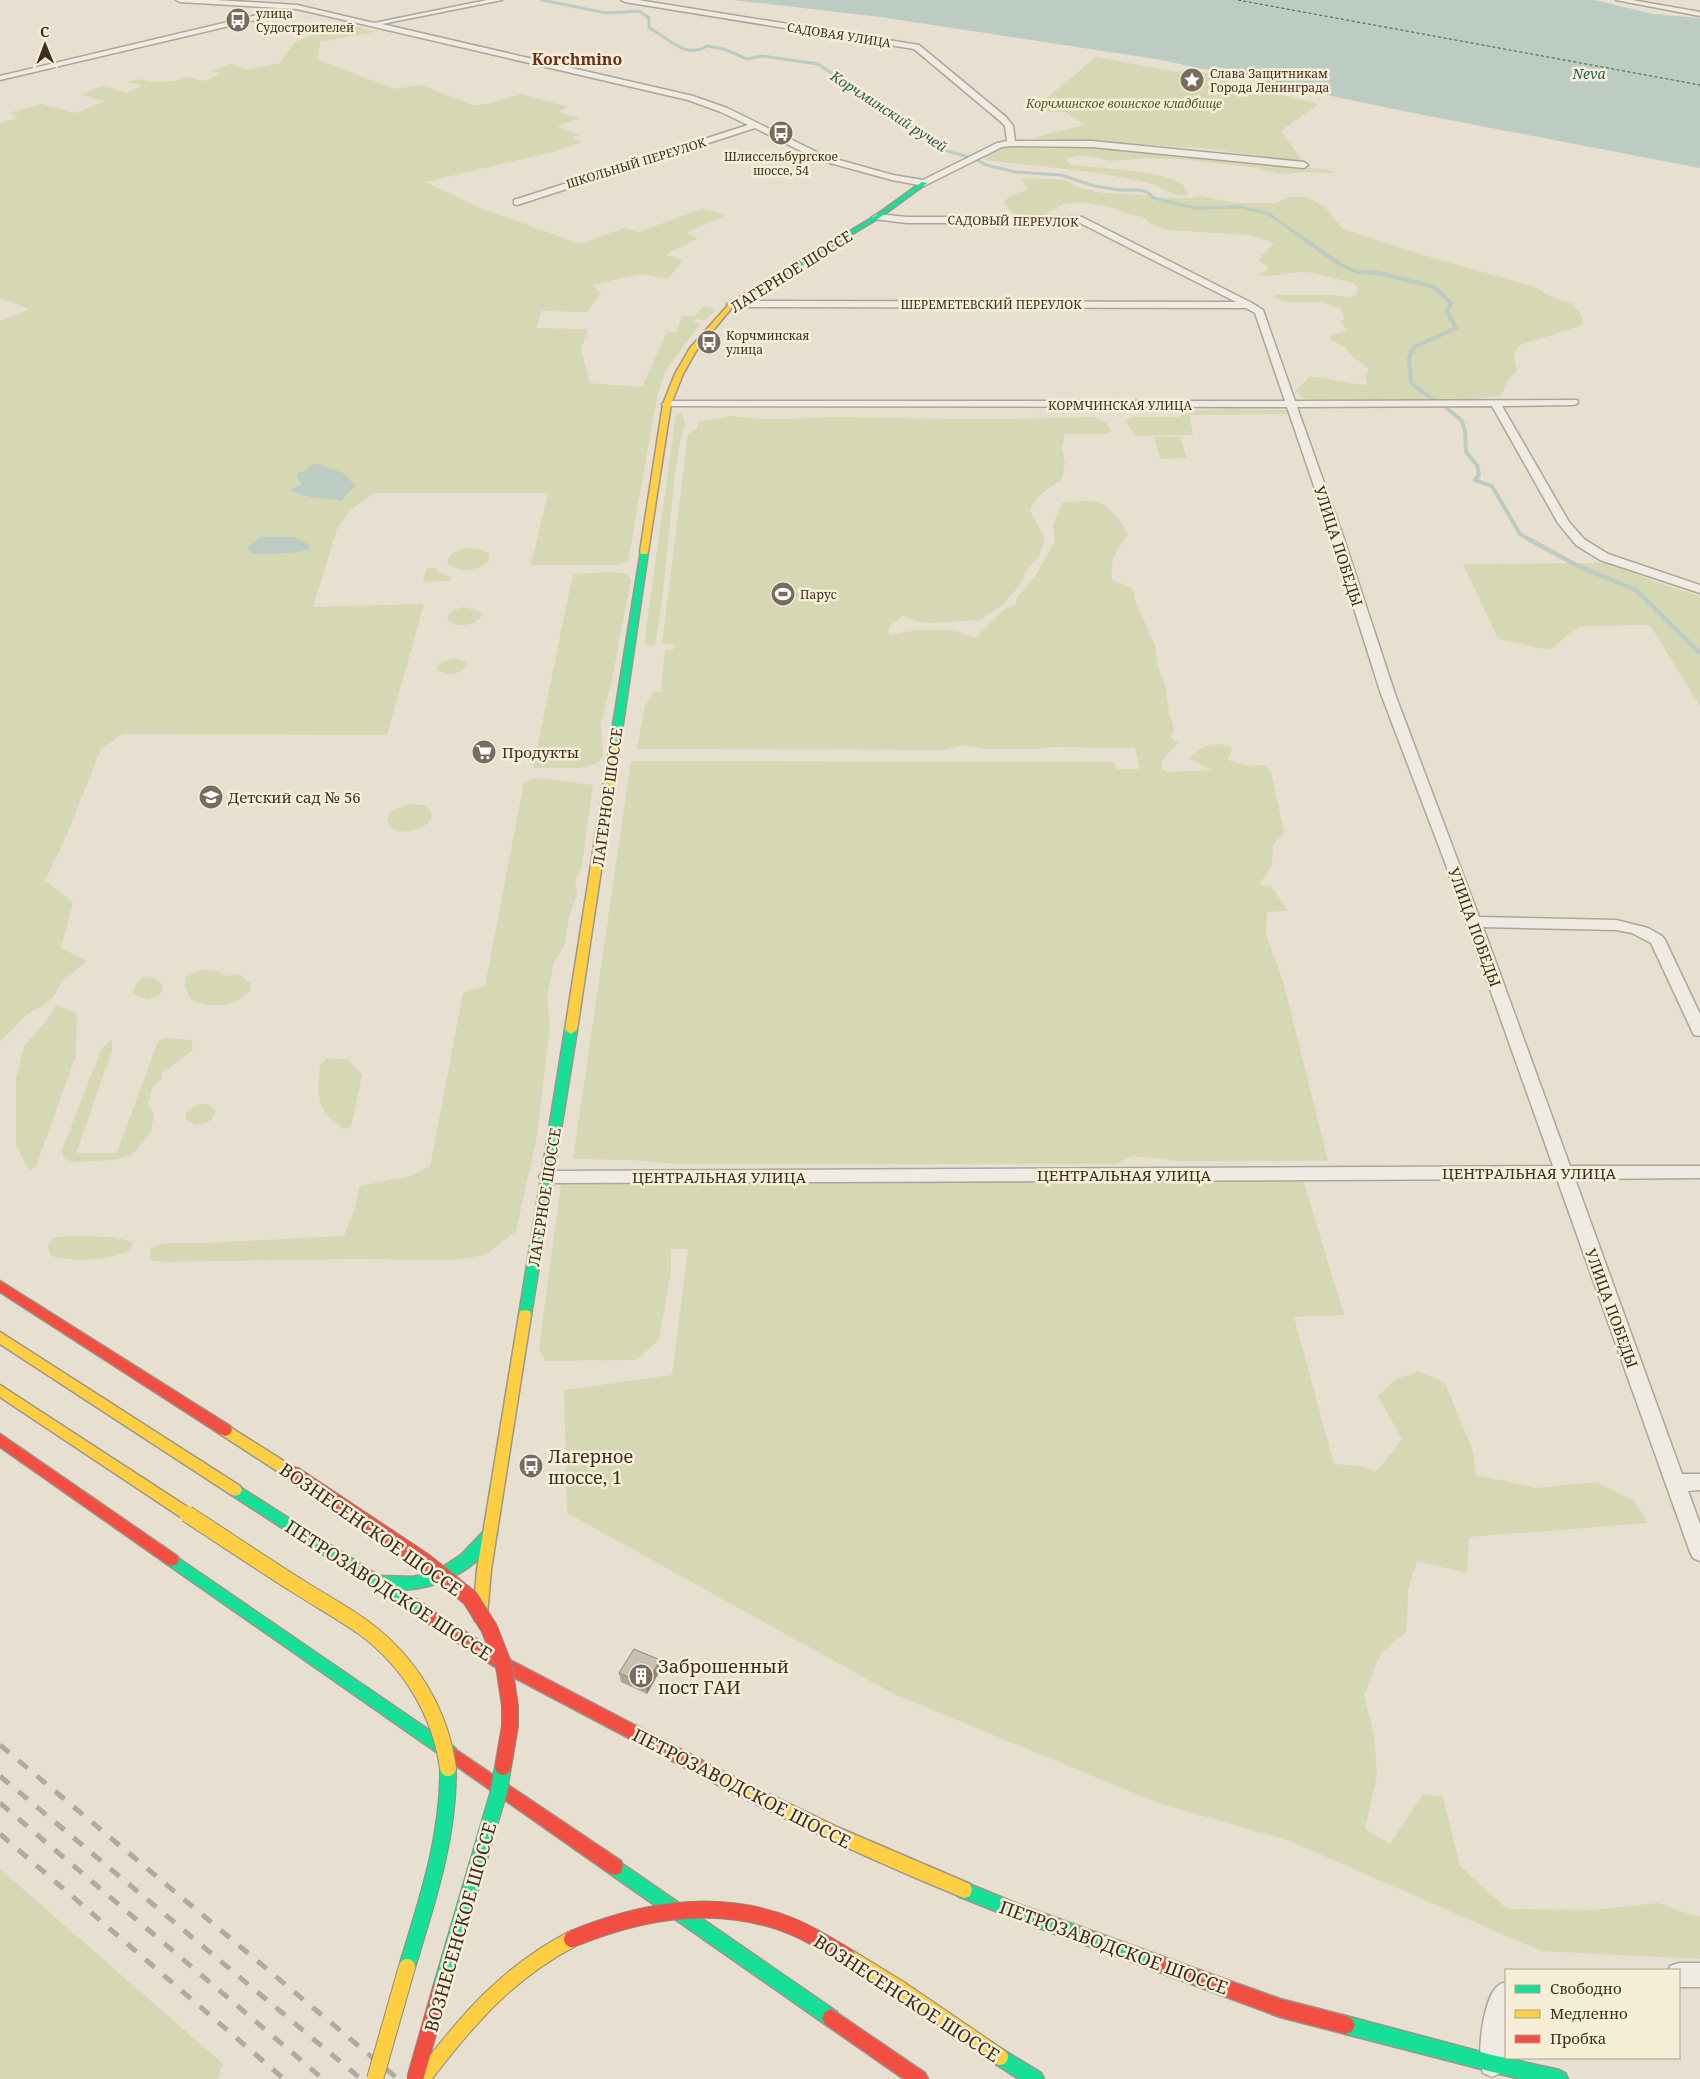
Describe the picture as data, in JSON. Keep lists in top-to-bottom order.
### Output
{
  "streets": {
    "main road": ["ЛАГЕРНОЕ ШОССЕ", "ВОЗНЕСЕНСКОЕ ШОССЕ", "ПЕТРОЗАВОДСКОЕ ШОССЕ"],
    "street": [
      "САДОВАЯ УЛИЦА",
      "ШКОЛЬНЫЙ ПЕРЕУЛОК",
      "САДОВЫЙ ПЕРЕУЛОК",
      "ШЕРЕМЕТЕВСКИЙ ПЕРЕУЛОК",
      "КОРМЧИНСКАЯ УЛИЦА",
      "УЛИЦА ПОБЕДЫ",
      "ЦЕНТРАЛЬНАЯ УЛИЦА"
    ]
  },
  "crossings": [
    ["САДОВЫЙ ПЕРЕУЛОК", "ЛАГЕРНОЕ ШОССЕ"],
    ["САДОВЫЙ ПЕРЕУЛОК", "ШЕРЕМЕТЕВСКИЙ ПЕРЕУЛОК"],
    ["САДОВЫЙ ПЕРЕУЛОК", "УЛИЦА ПОБЕДЫ"],
    ["ЛАГЕРНОЕ ШОССЕ", "ШЕРЕМЕТЕВСКИЙ ПЕРЕУЛОК"],
    ["ЛАГЕРНОЕ ШОССЕ", "КОРМЧИНСКАЯ УЛИЦА"],
    ["ЛАГЕРНОЕ ШОССЕ", "ЦЕНТРАЛЬНАЯ УЛИЦА"],
    ["ЛАГЕРНОЕ ШОССЕ", "ПЕТРОЗАВОДСКОЕ ШОССЕ"],
    ["ШЕРЕМЕТЕВСКИЙ ПЕРЕУЛОК", "УЛИЦА ПОБЕДЫ"],
    ["КОРМЧИНСКАЯ УЛИЦА", "УЛИЦА ПОБЕДЫ"],
    ["УЛИЦА ПОБЕДЫ", "ЦЕНТРАЛЬНАЯ УЛИЦА"]
  ],
  "districts": ["Korchmino"],
  "water": ["Neva", "Корчминский ручей"],
  "parks": ["Корчминское воинское кладбище"],
  "places": {
    "bus stop": [
      "улица Судостроителей",
      "Шлиссельбургское шоссе, 54",
      "Корчминская улица",
      "Лагерное шоссе, 1"
    ],
    "place": ["Слава Защитникам Города Ленинграда"],
    "sports": ["Парус"],
    "supermarket": ["Продукты"],
    "school or university": ["Детский сад № 56"],
    "building": ["Заброшенный пост ГАИ"]
  },
  "legend": ["Свободно", "Медленно", "Пробка"],
  "north": "top"
}
